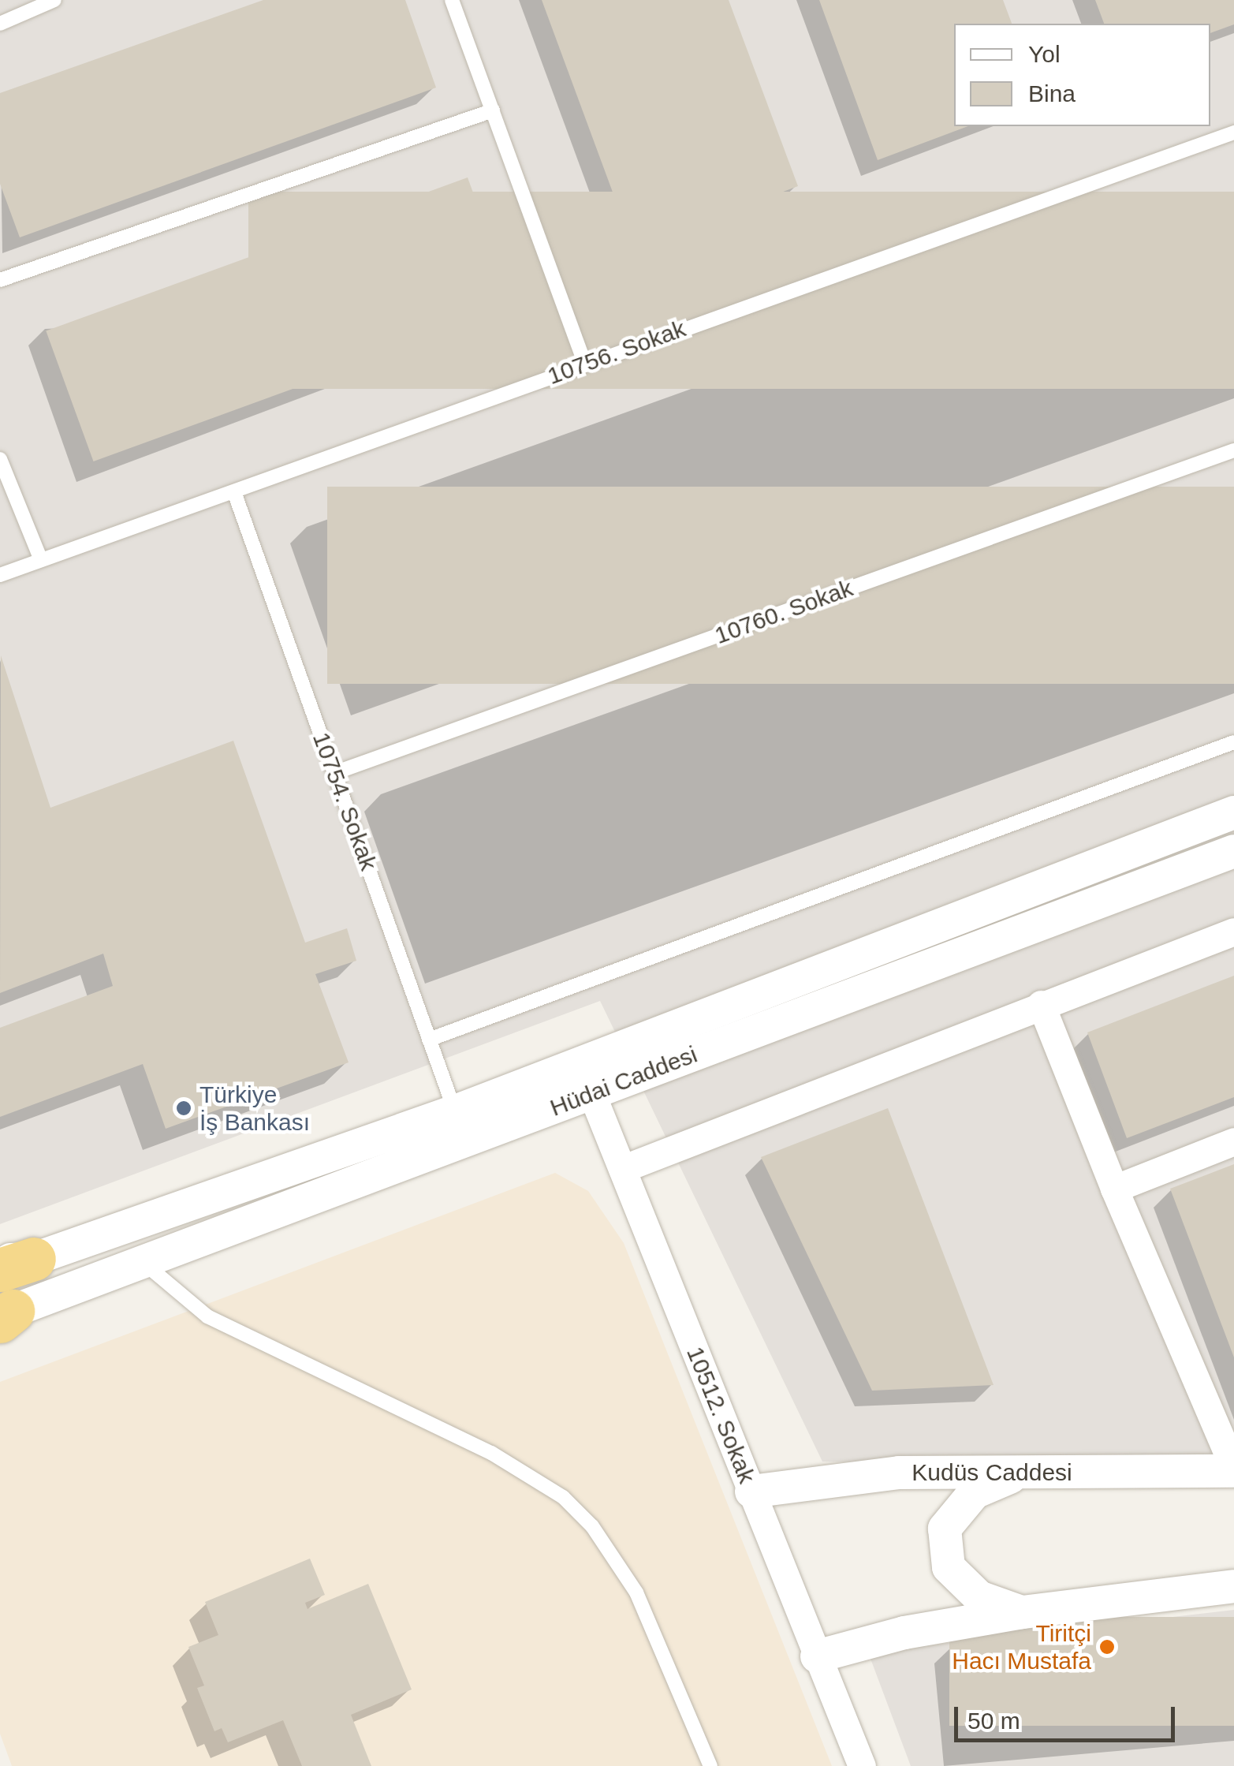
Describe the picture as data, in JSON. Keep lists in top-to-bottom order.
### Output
{
  "streets": {
    "street": ["Hüdai Caddesi", "10512. Sokak", "Kudüs Caddesi"],
    "lane": ["10756. Sokak", "10760. Sokak", "10754. Sokak"]
  },
  "crossings": [
    ["10756. Sokak", "10754. Sokak"],
    ["10760. Sokak", "10754. Sokak"],
    ["10754. Sokak", "Hüdai Caddesi"],
    ["Hüdai Caddesi", "10512. Sokak"],
    ["10512. Sokak", "Kudüs Caddesi"]
  ],
  "places": ["Türkiye İş Bankası", "Tiritçi Hacı Mustafa"],
  "legend": ["Yol", "Bina"],
  "scale_bar": "50 m"
}
